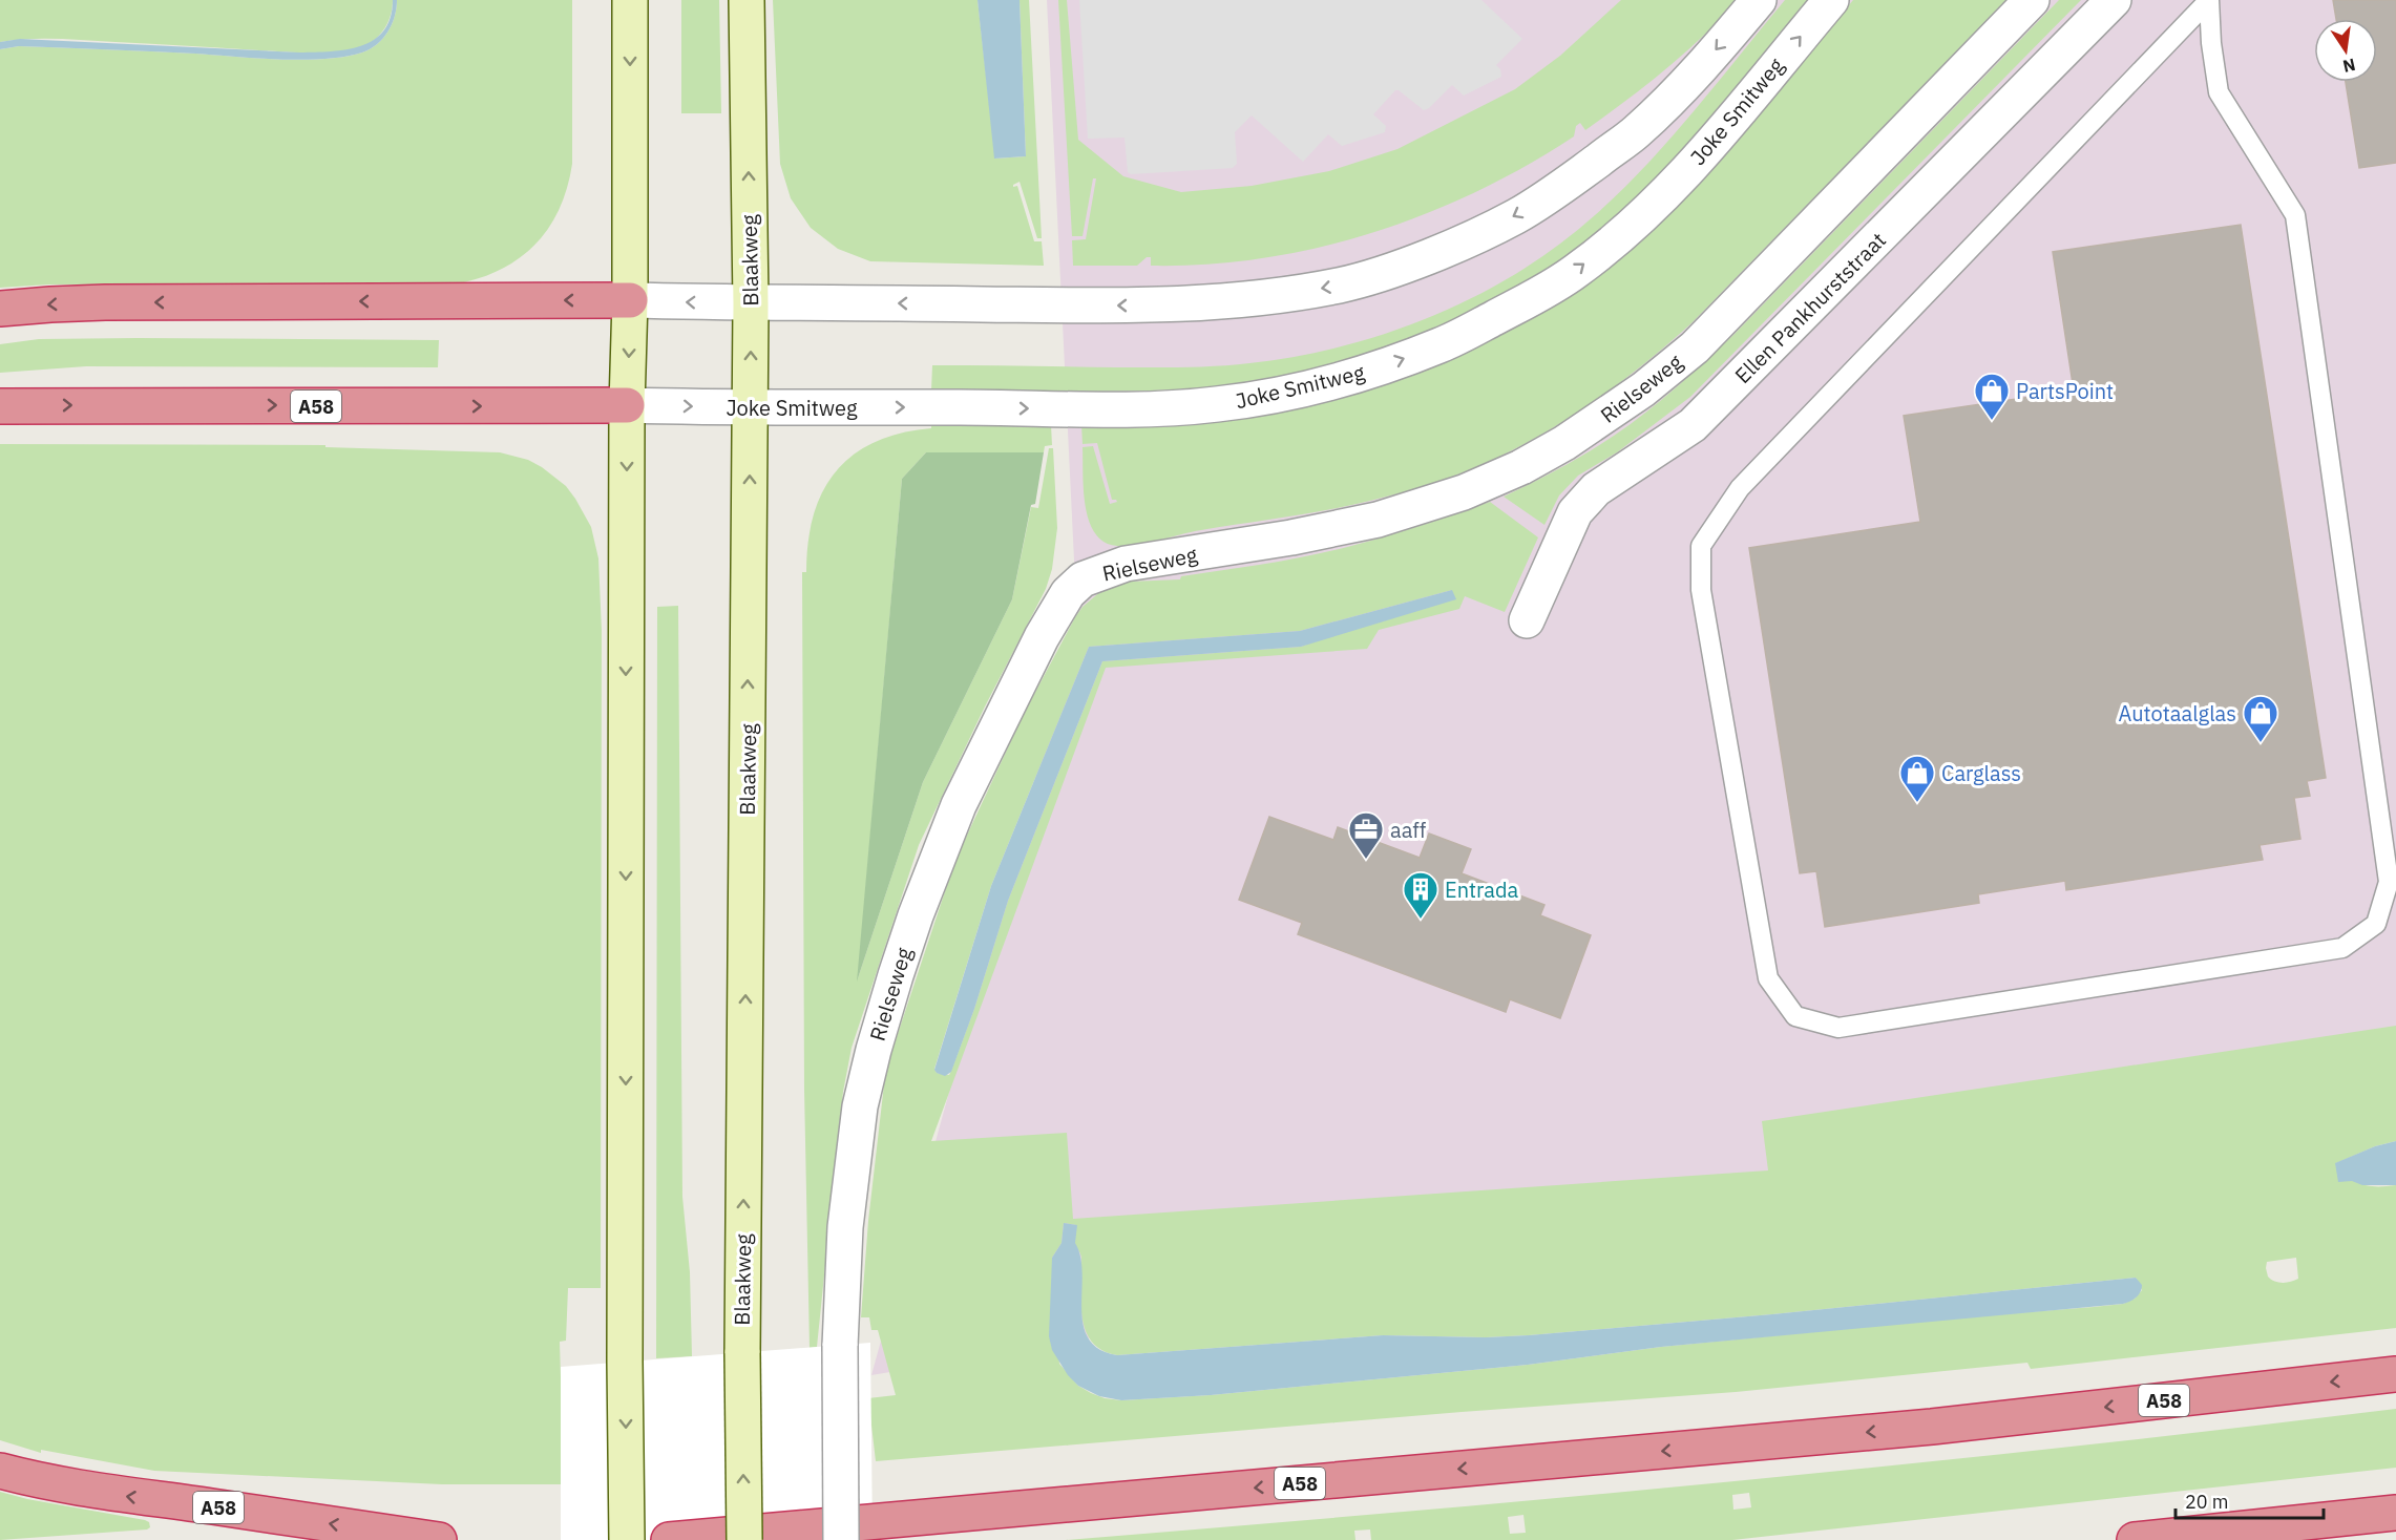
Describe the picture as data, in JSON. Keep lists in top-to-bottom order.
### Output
{
  "streets": {
    "highway": ["A58"],
    "main road": ["Blaakweg"],
    "street": ["Joke Smitweg", "Ellen Pankhurststraat", "Rielseweg"]
  },
  "crossings": [
    ["Joke Smitweg", "Blaakweg"],
    ["Joke Smitweg", "A58"]
  ],
  "places": {
    "shop": ["PartsPoint", "Autotaalglas", "Carglass"],
    "office": ["aaff"],
    "building": ["Entrada"]
  },
  "scale_bar": "20 m",
  "north": "bottom"
}
